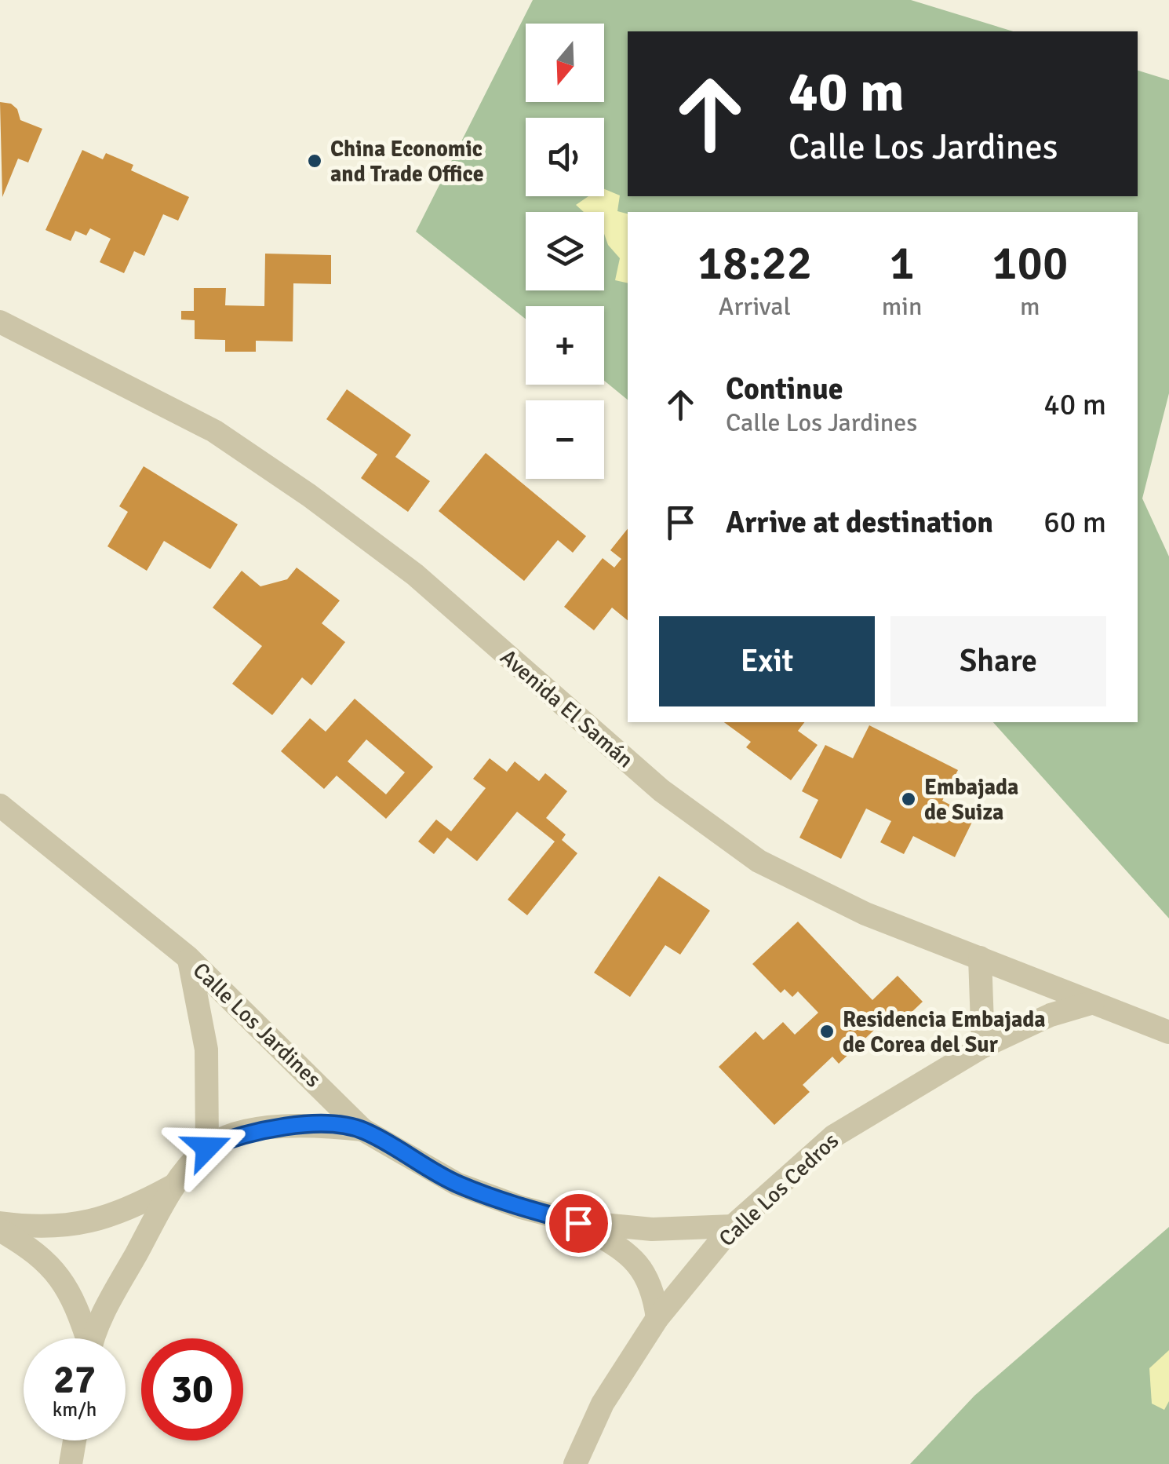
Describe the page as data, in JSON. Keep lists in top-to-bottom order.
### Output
{
  "streets": {
    "street": ["Avenida El Samán", "Calle Los Jardines", "Calle Los Cedros"]
  },
  "crossings": [
    ["Avenida El Samán", "Calle Los Cedros"],
    ["Calle Los Jardines", "Calle Los Cedros"]
  ],
  "places": ["China Economic and Trade Office", "Embajada de Suiza", "Residencia Embajada de Corea del Sur"],
  "north": "bottom",
  "page": {
    "map_buttons": ["+", "−"],
    "turn": ["40 m", "Calle Los Jardines"],
    "eta": [
      "18:22",
      "Arrival",
      "1",
      "min",
      "100",
      "m"
    ],
    "list": [
      {
        "name": "Continue",
        "note": "Calle Los Jardines",
        "value": "40 m"
      },
      {
        "name": "Arrive at destination",
        "value": "60 m"
      }
    ],
    "buttons": ["Exit", "Share"],
    "speed": "27 km/h",
    "limit": "30"
  }
}
